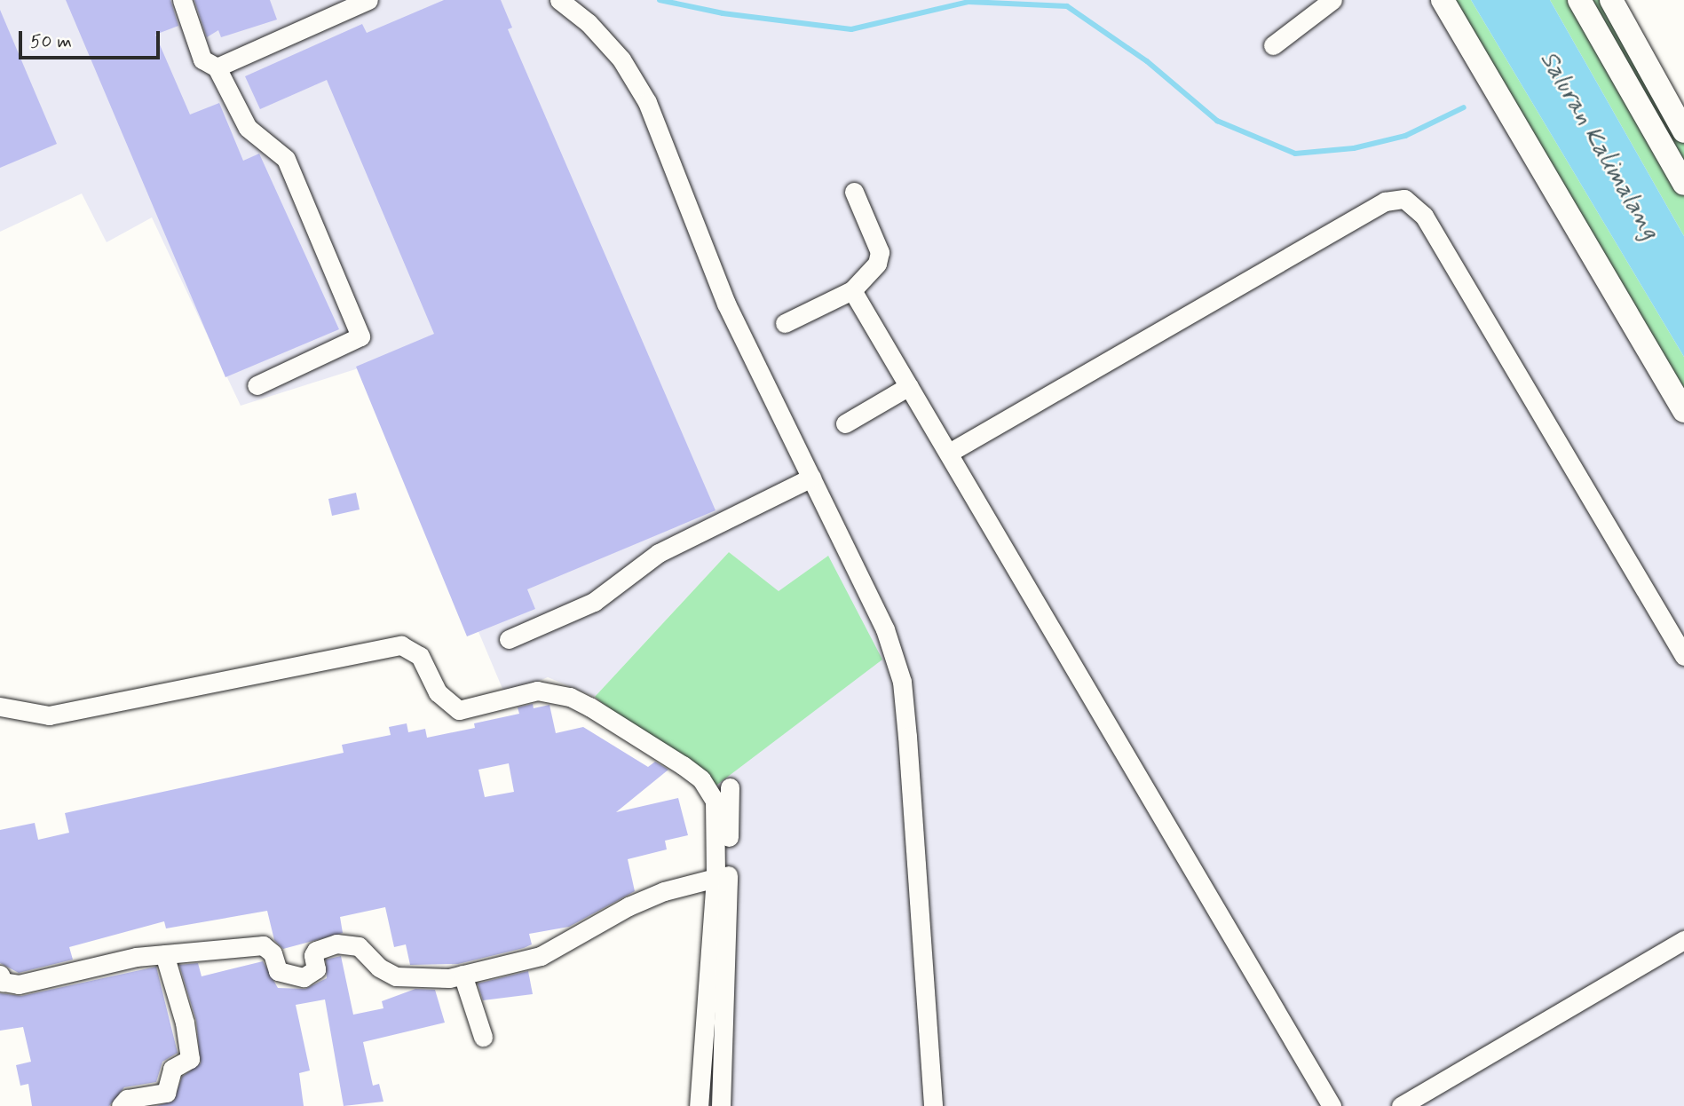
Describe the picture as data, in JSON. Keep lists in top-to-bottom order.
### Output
{
  "water": ["Saluran Kalimalang"],
  "scale_bar": "50 m"
}
